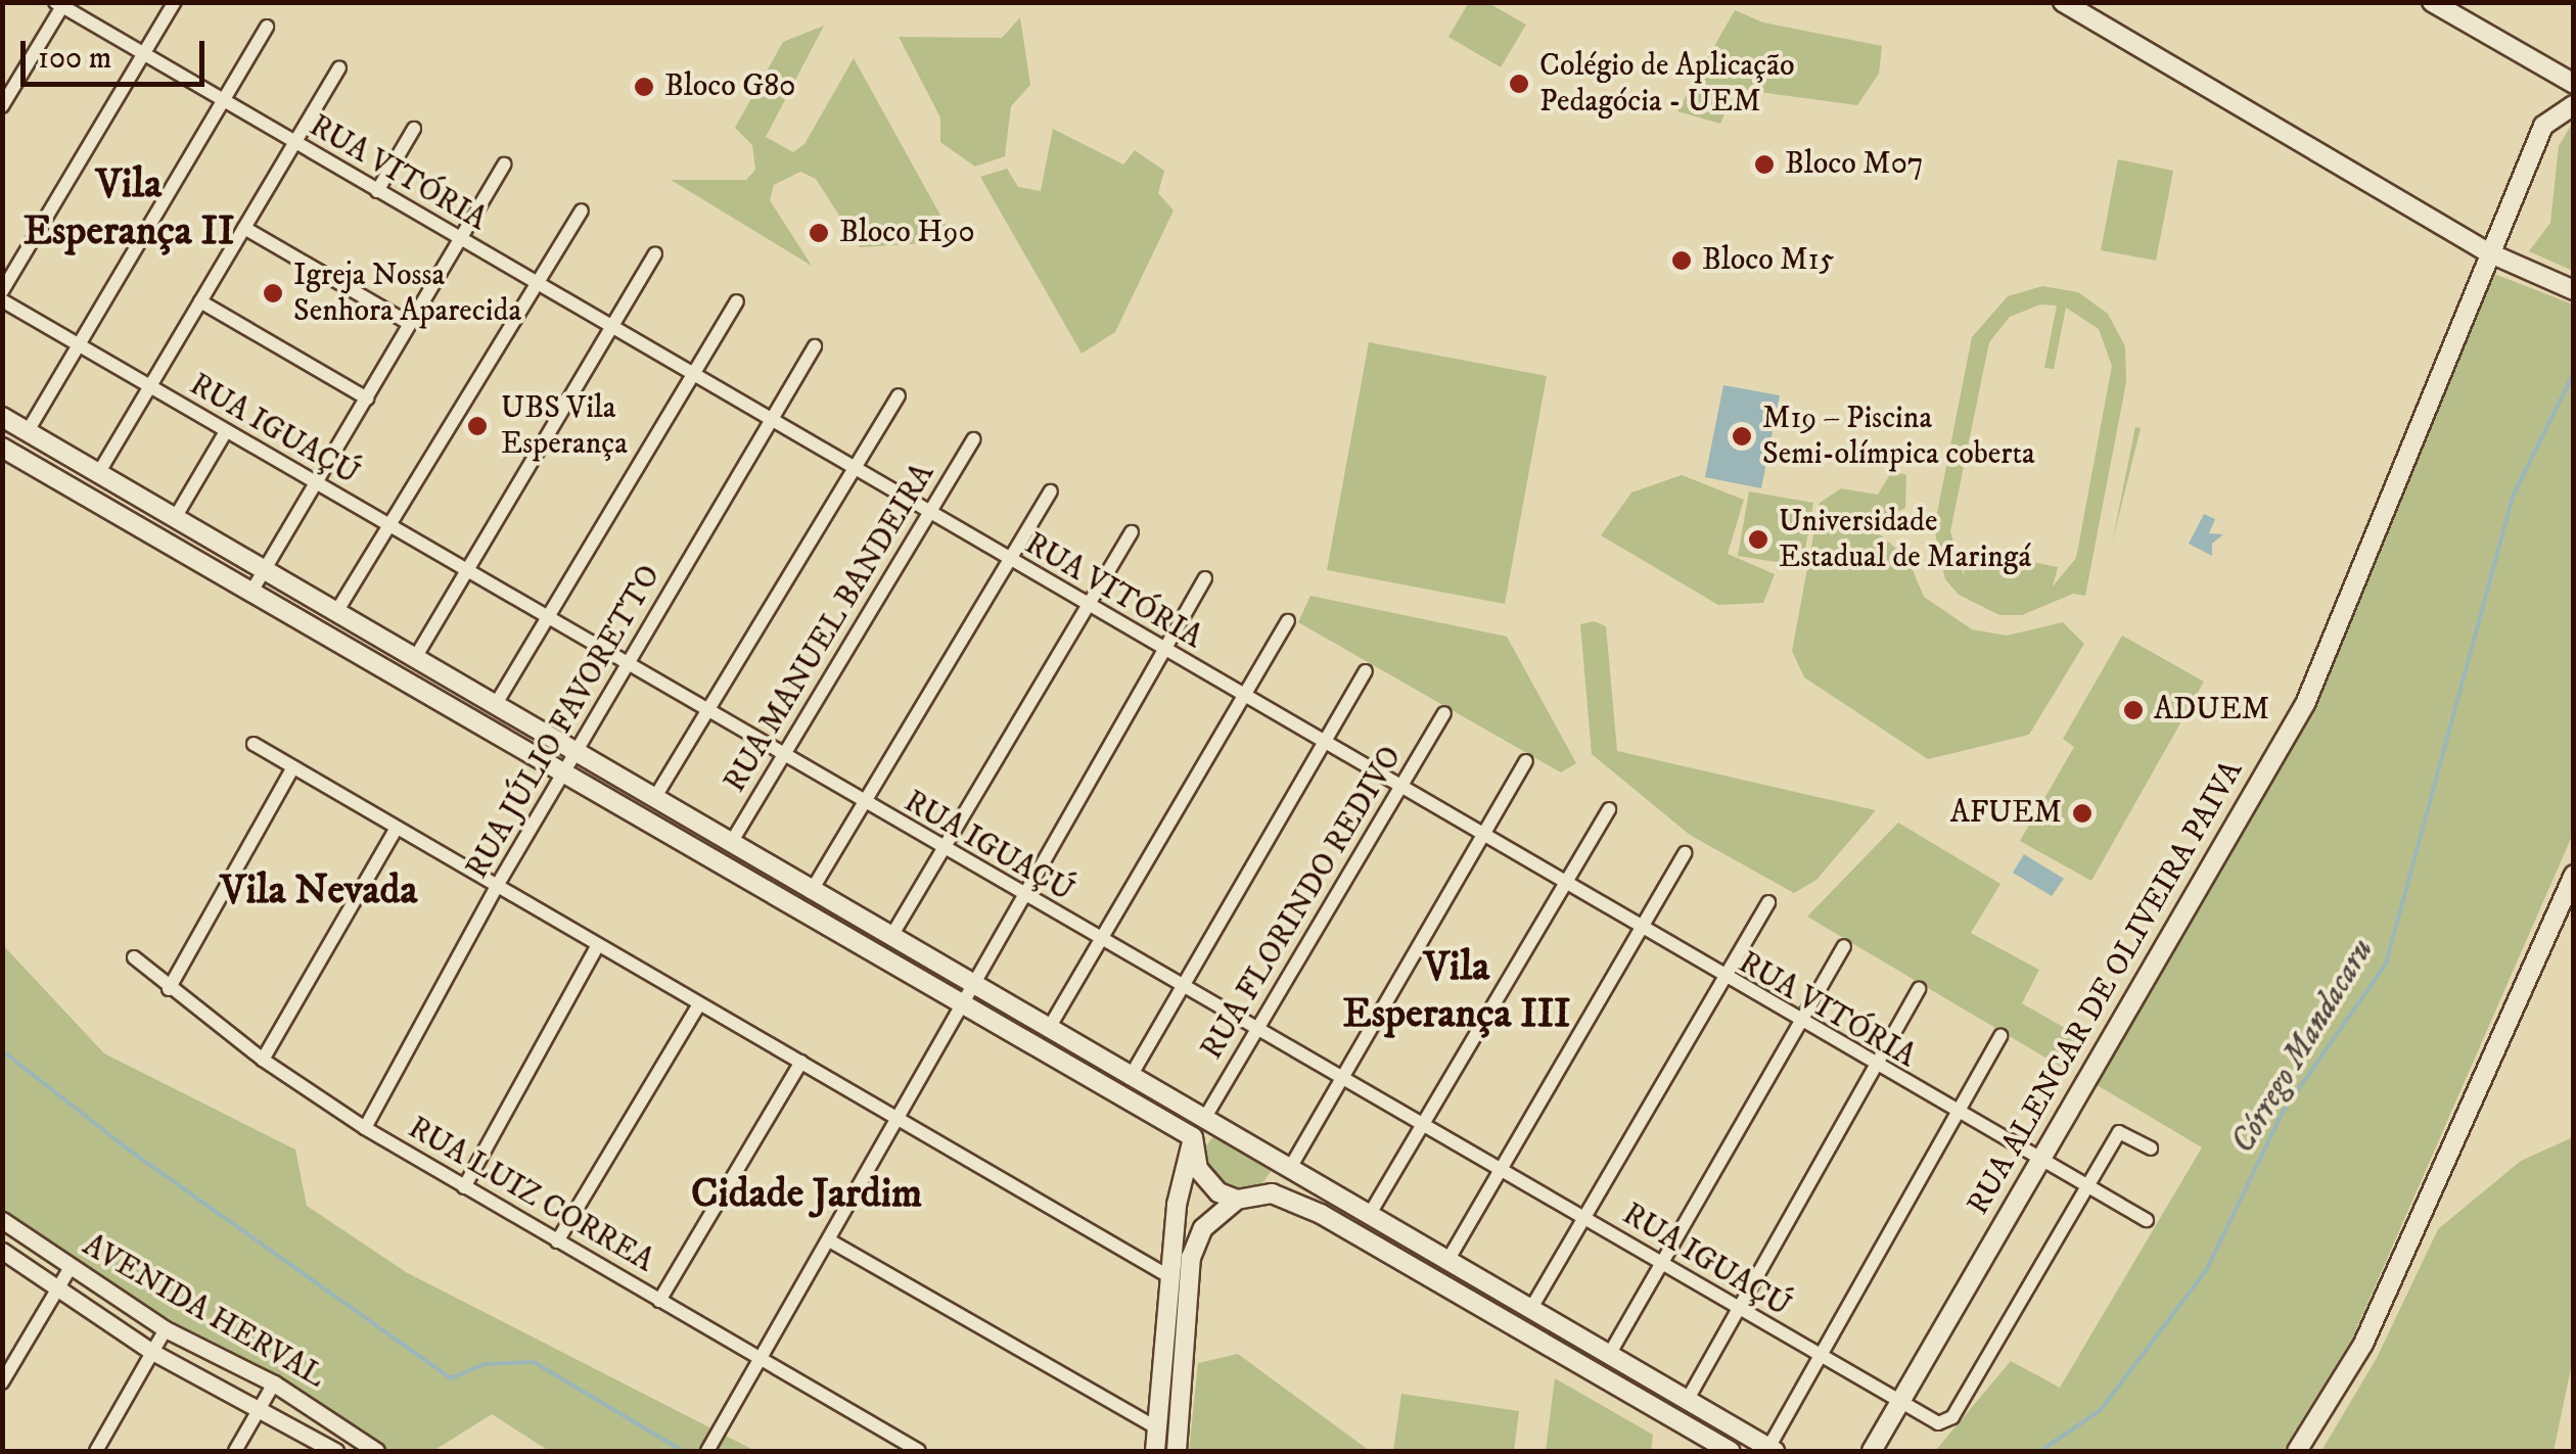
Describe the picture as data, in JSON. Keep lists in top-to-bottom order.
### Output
{
  "streets": {
    "main road": ["RUA ALENCAR DE OLIVEIRA PAIVA"],
    "street": [
      "RUA VITÓRIA",
      "RUA IGUAÇÚ",
      "RUA MANUEL BANDEIRA",
      "RUA JÚLIO FAVORETTO",
      "RUA FLORINDO REDIVO",
      "RUA LUIZ CORREA",
      "AVENIDA HERVAL"
    ]
  },
  "crossings": [
    ["RUA VITÓRIA", "RUA IGUAÇÚ"],
    ["RUA VITÓRIA", "RUA MANUEL BANDEIRA"],
    ["RUA VITÓRIA", "RUA JÚLIO FAVORETTO"],
    ["RUA VITÓRIA", "RUA FLORINDO REDIVO"],
    ["RUA VITÓRIA", "RUA ALENCAR DE OLIVEIRA PAIVA"],
    ["RUA IGUAÇÚ", "RUA MANUEL BANDEIRA"],
    ["RUA IGUAÇÚ", "RUA JÚLIO FAVORETTO"],
    ["RUA IGUAÇÚ", "RUA FLORINDO REDIVO"],
    ["RUA IGUAÇÚ", "RUA ALENCAR DE OLIVEIRA PAIVA"],
    ["RUA JÚLIO FAVORETTO", "RUA LUIZ CORREA"]
  ],
  "districts": [
    "Vila Esperança II",
    "Vila Nevada",
    "Vila Esperança III",
    "Cidade Jardim"
  ],
  "water": ["Córrego Mandacaru"],
  "places": [
    "Colégio de Aplicação Pedagócia - UEM",
    "Bloco G80",
    "Bloco M07",
    "Bloco H90",
    "Bloco M15",
    "Igreja Nossa Senhora Aparecida",
    "UBS Vila Esperança",
    "M19 – Piscina Semi-olímpica coberta",
    "Universidade Estadual de Maringá",
    "ADUEM",
    "AFUEM"
  ],
  "scale_bar": "100 m"
}
